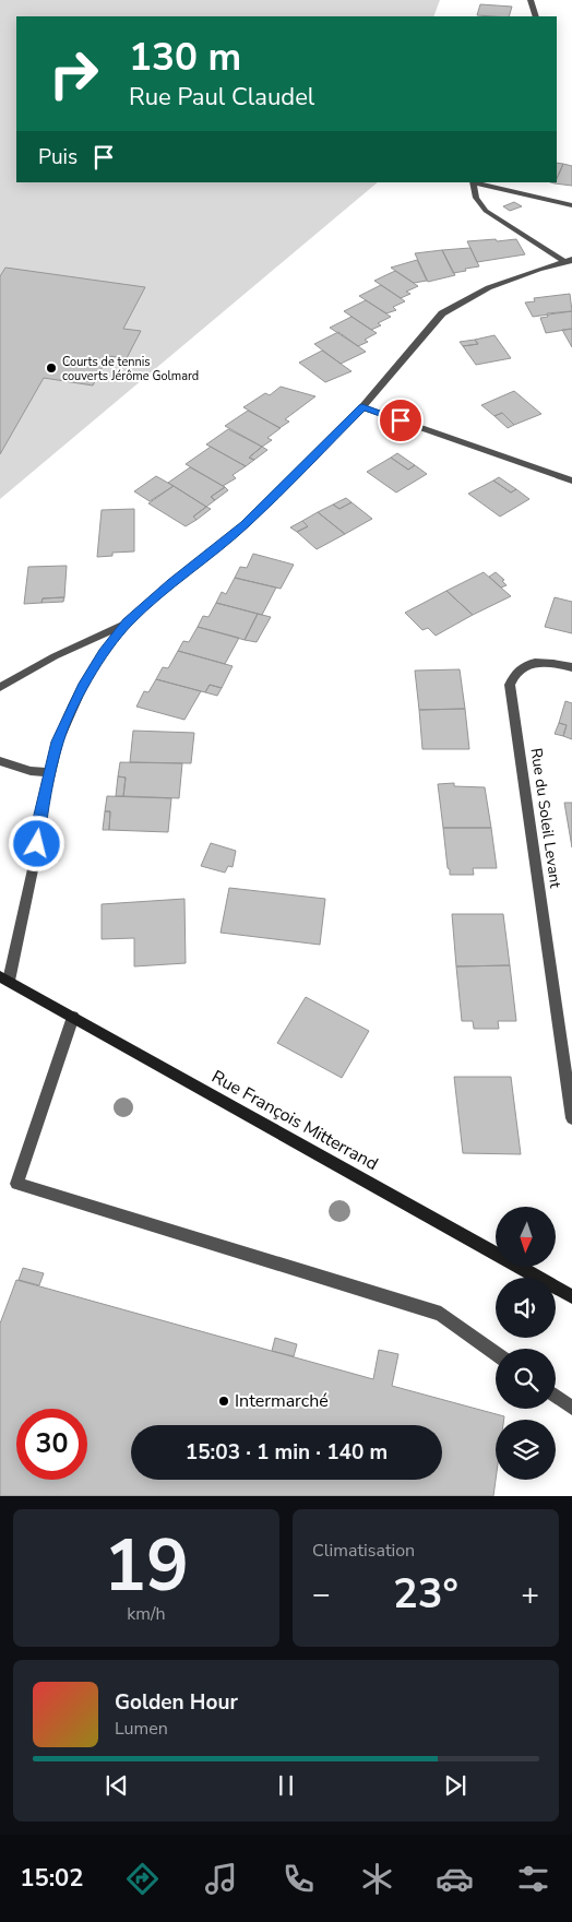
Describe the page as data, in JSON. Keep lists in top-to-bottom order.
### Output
{
  "streets": {
    "street": ["Rue du Soleil Levant", "Rue François Mitterrand"]
  },
  "places": ["Courts de tennis couverts Jérôme Golmard", "Intermarché"],
  "north": "bottom",
  "page": {
    "turn": ["130 m", "Rue Paul Claudel"],
    "then": "Puis",
    "limit": "30",
    "trip": "15:03 · 1 min · 140 m",
    "tile": [
      ["19", "km/h"],
      "Climatisation"
    ],
    "heat": ["−", "23°", "+"],
    "song": ["Golden Hour", "Lumen"],
    "tabs": "15:02"
  }
}
